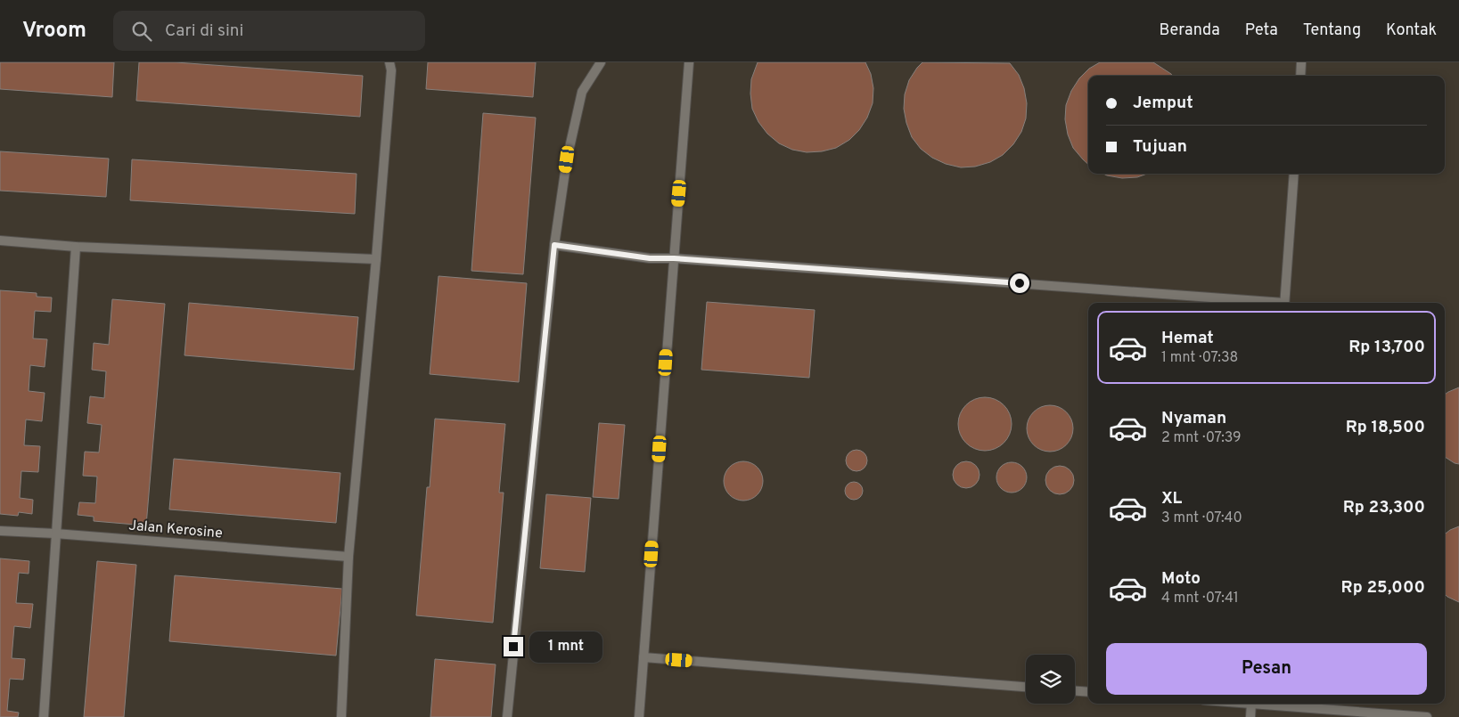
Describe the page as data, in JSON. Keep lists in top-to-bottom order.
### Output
{
  "streets": {
    "lane": ["Jalan Kerosine"]
  },
  "page": {
    "header": "Vroom",
    "search": "Cari di sini",
    "nav": [
      "Beranda",
      "Peta",
      "Tentang",
      "Kontak"
    ],
    "banner": ["Jemput", "Tujuan"],
    "list": [
      {
        "name": "Hemat",
        "note": "1 mnt · 07:38",
        "value": "Rp 13,700"
      },
      {
        "name": "Nyaman",
        "note": "2 mnt · 07:39",
        "value": "Rp 18,500"
      },
      {
        "name": "XL",
        "note": "3 mnt · 07:40",
        "value": "Rp 23,300"
      },
      {
        "name": "Moto",
        "note": "4 mnt · 07:41",
        "value": "Rp 25,000"
      }
    ],
    "bubble": "1 mnt",
    "buttons": "Pesan"
  }
}
